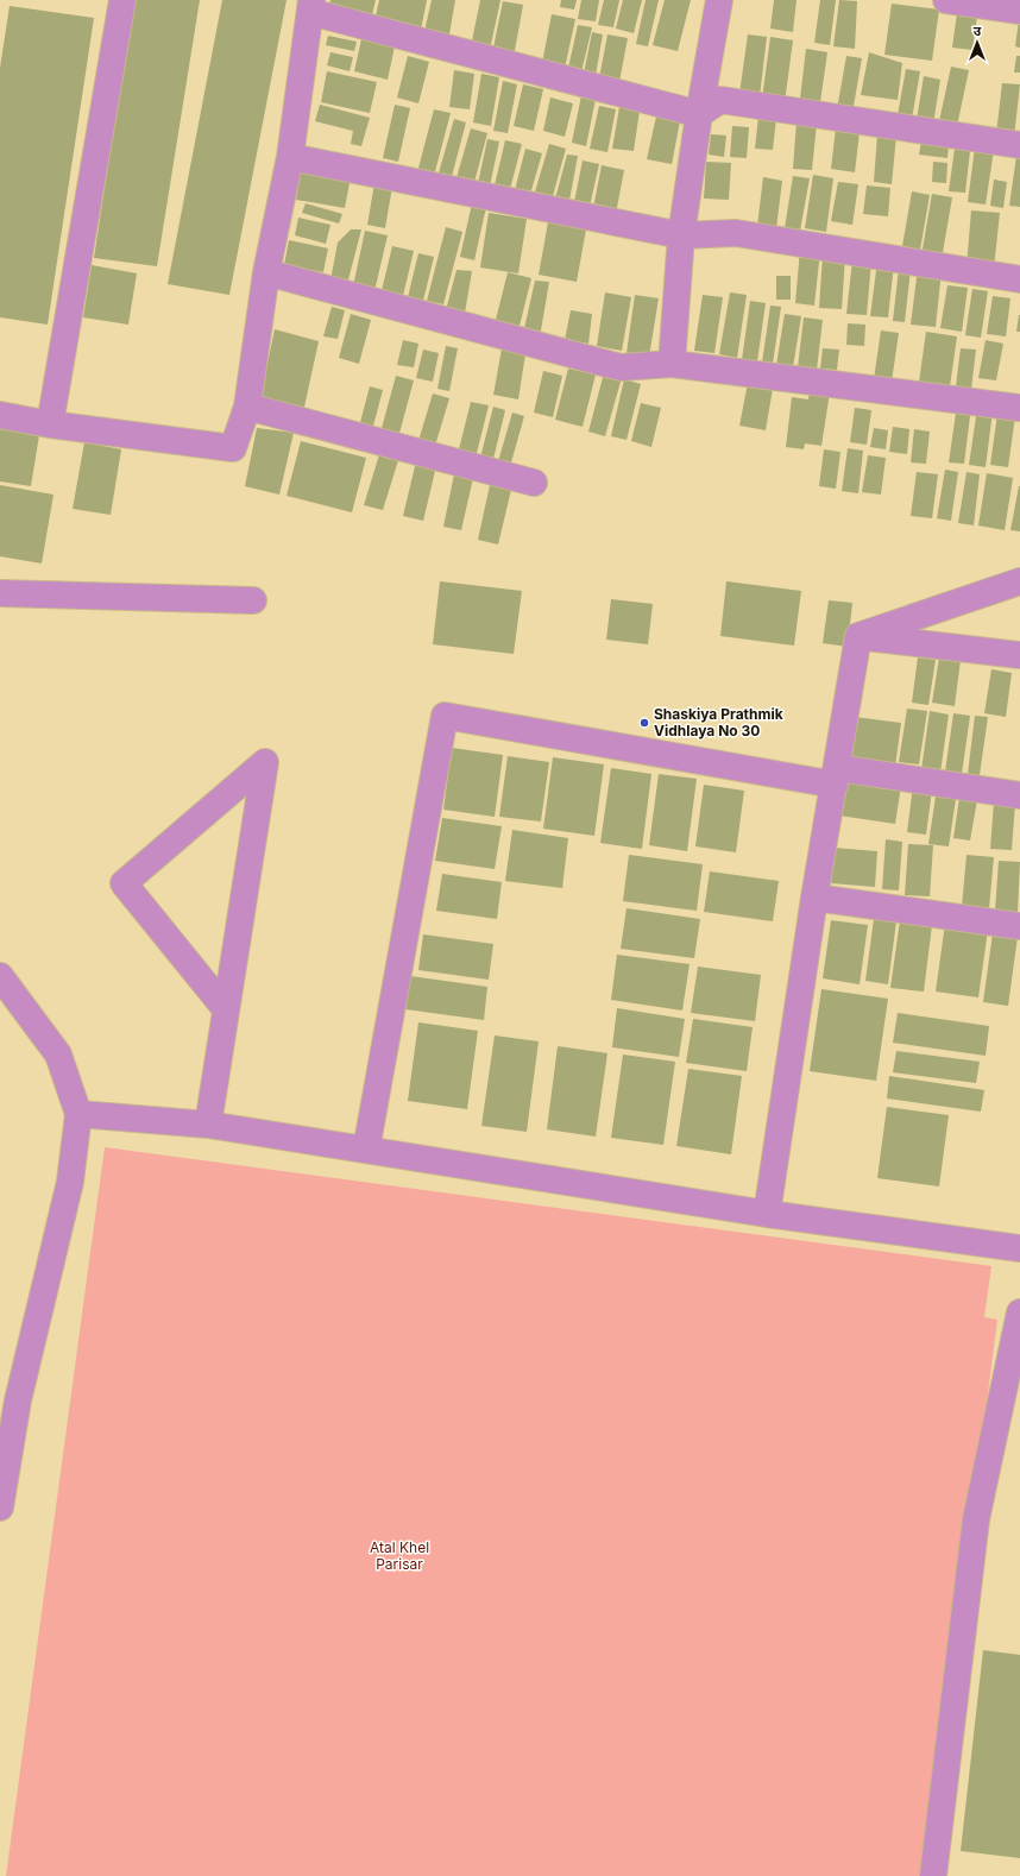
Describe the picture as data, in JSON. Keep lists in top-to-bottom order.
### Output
{
  "parks": ["Atal Khel Parisar"],
  "places": ["Shaskiya Prathmik Vidhlaya No 30"],
  "north": "top"
}
